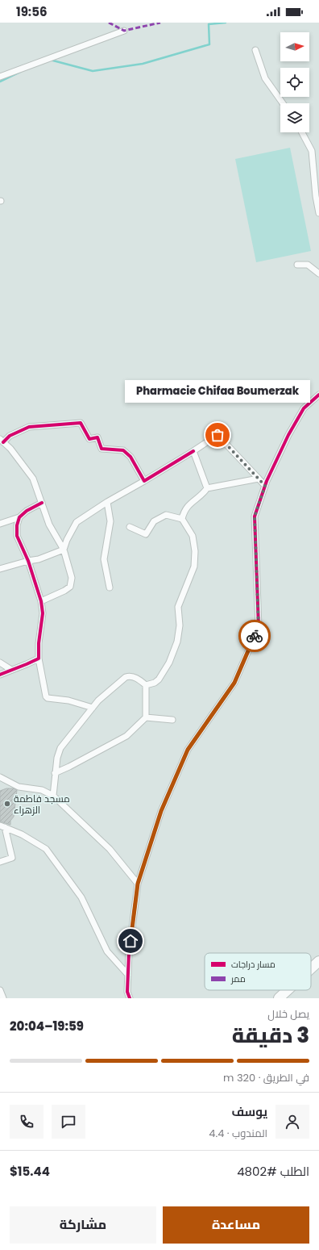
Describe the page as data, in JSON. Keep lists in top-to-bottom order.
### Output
{
  "places": ["Pharmacie Chifaa Boumerzak", "مسجد فاطمة الزهراء"],
  "legend": ["مسار دراجات", "ممر"],
  "north": "right",
  "page": {
    "status": "19:56",
    "bubble": "Pharmacie Chifaa Boumerzak",
    "heading": ["3 دقيقة", "يصل خلال", "19:59–20:04"],
    "panel": [
      "يوسف",
      "المندوب · 4.4",
      "الطلب #4802",
      "$15.44"
    ],
    "bar": "في الطريق · 320 m",
    "buttons": ["مساعدة", "مشاركة"]
  }
}
